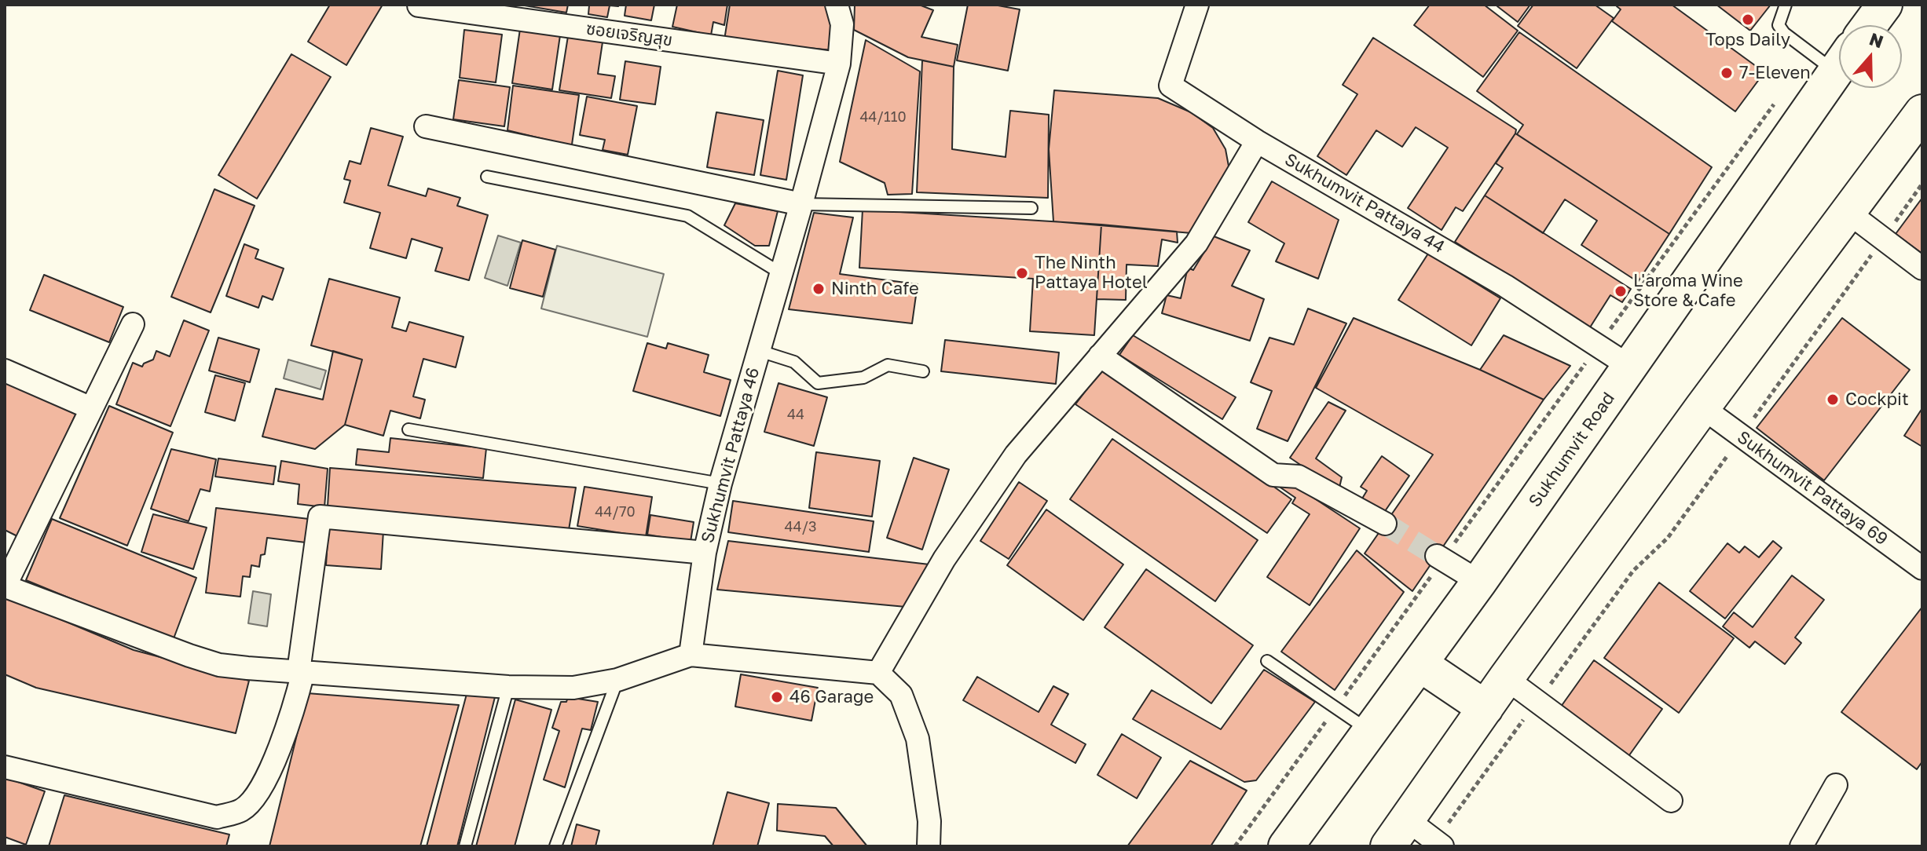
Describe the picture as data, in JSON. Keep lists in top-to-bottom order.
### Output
{
  "streets": {
    "highway": ["Sukhumvit Road"],
    "street": [
      "ซอยเจริญสุข",
      "Sukhumvit Pattaya 44",
      "Sukhumvit Pattaya 46",
      "Sukhumvit Pattaya 69"
    ]
  },
  "crossings": [
    ["ซอยเจริญสุข", "Sukhumvit Pattaya 46"],
    ["Sukhumvit Pattaya 44", "Sukhumvit Road"]
  ],
  "places": [
    "Tops Daily",
    "7-Eleven",
    "The Ninth Pattaya Hotel",
    "Ninth Cafe",
    "L'aroma Wine Store & Cafe",
    "Cockpit",
    "46 Garage"
  ],
  "house_numbers": [
    "44/110",
    "44",
    "44/70",
    "44/3"
  ],
  "north": "top"
}
